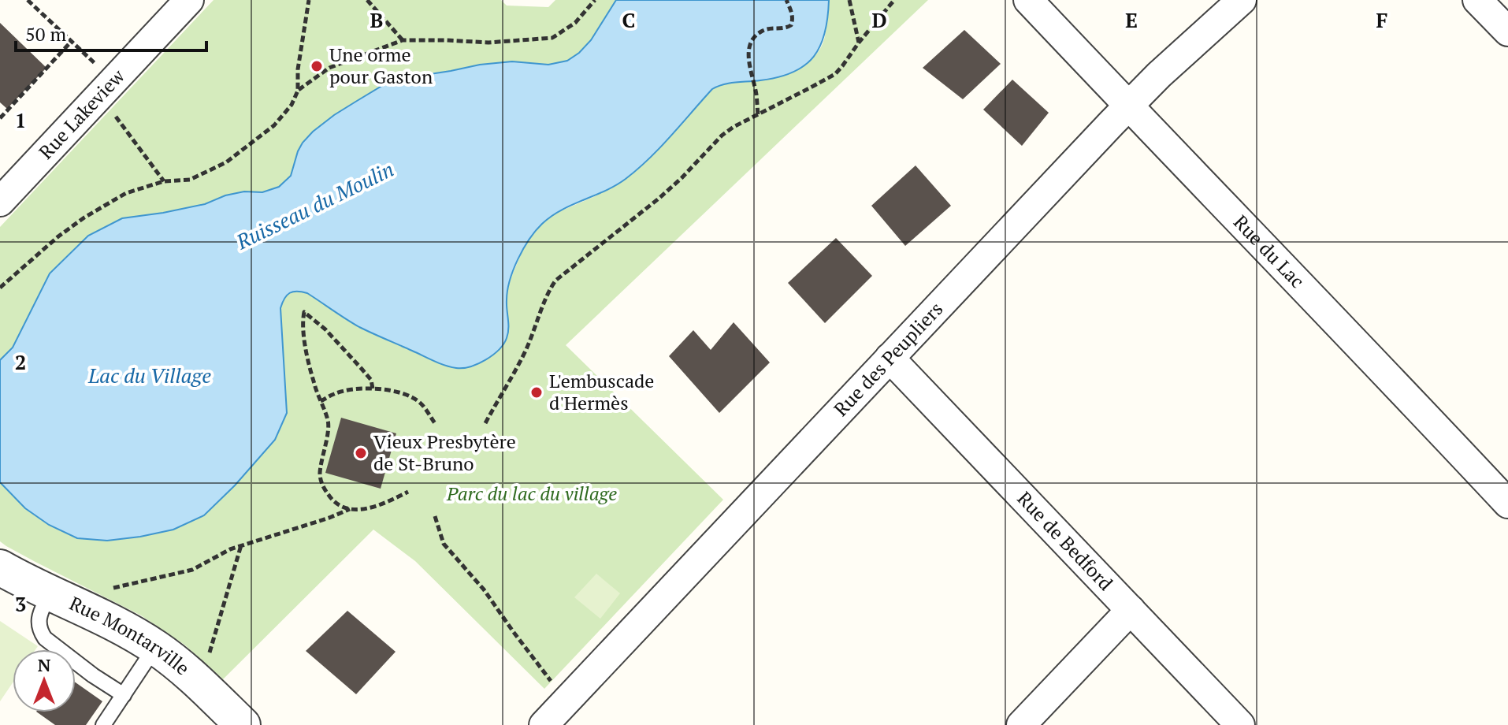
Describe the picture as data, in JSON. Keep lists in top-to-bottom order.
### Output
{
  "streets": {
    "street": [
      "Rue Lakeview",
      "Rue du Lac",
      "Rue des Peupliers",
      "Rue de Bedford",
      "Rue Montarville"
    ]
  },
  "crossings": [
    ["Rue du Lac", "Rue des Peupliers"],
    ["Rue des Peupliers", "Rue de Bedford"]
  ],
  "water": ["Ruisseau du Moulin", "Lac du Village"],
  "parks": ["Parc du lac du village"],
  "places": ["Une orme pour Gaston", "L'embuscade d'Hermès", "Vieux Presbytère de St-Bruno"],
  "scale_bar": "50 m",
  "north": "top",
  "grid": {
    "columns": [
      "B",
      "C",
      "D",
      "E",
      "F"
    ],
    "rows": ["1", "2", "3"]
  }
}
